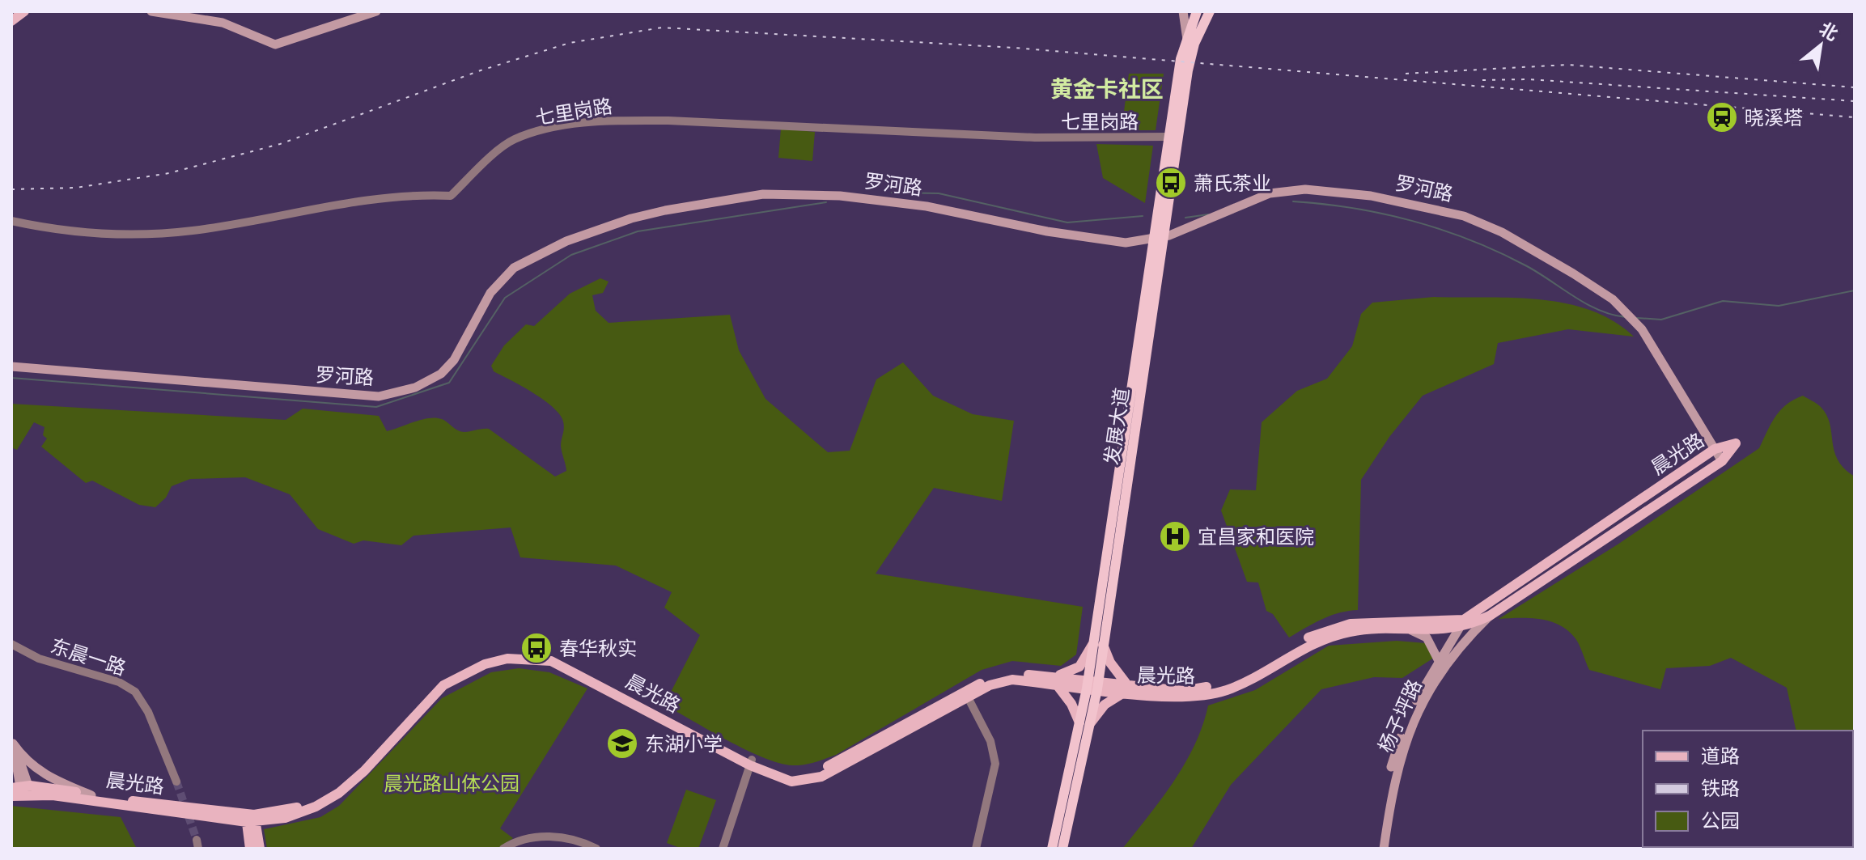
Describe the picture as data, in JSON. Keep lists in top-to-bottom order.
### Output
{
  "streets": {
    "highway": ["发展大道"],
    "main road": ["罗河路", "晨光路", "杨子坪路"],
    "street": ["七里岗路", "东晨一路"]
  },
  "crossings": [
    ["七里岗路", "发展大道"],
    ["罗河路", "发展大道"],
    ["罗河路", "晨光路"],
    ["发展大道", "晨光路"],
    ["晨光路", "杨子坪路"]
  ],
  "districts": ["黄金卡社区"],
  "parks": ["晨光路山体公园"],
  "places": {
    "station": ["晓溪塔"],
    "bus stop": ["萧氏茶业", "春华秋实"],
    "hospital": ["宜昌家和医院"],
    "school or university": ["东湖小学"]
  },
  "legend": ["道路", "铁路", "公园"],
  "north": "top right"
}
